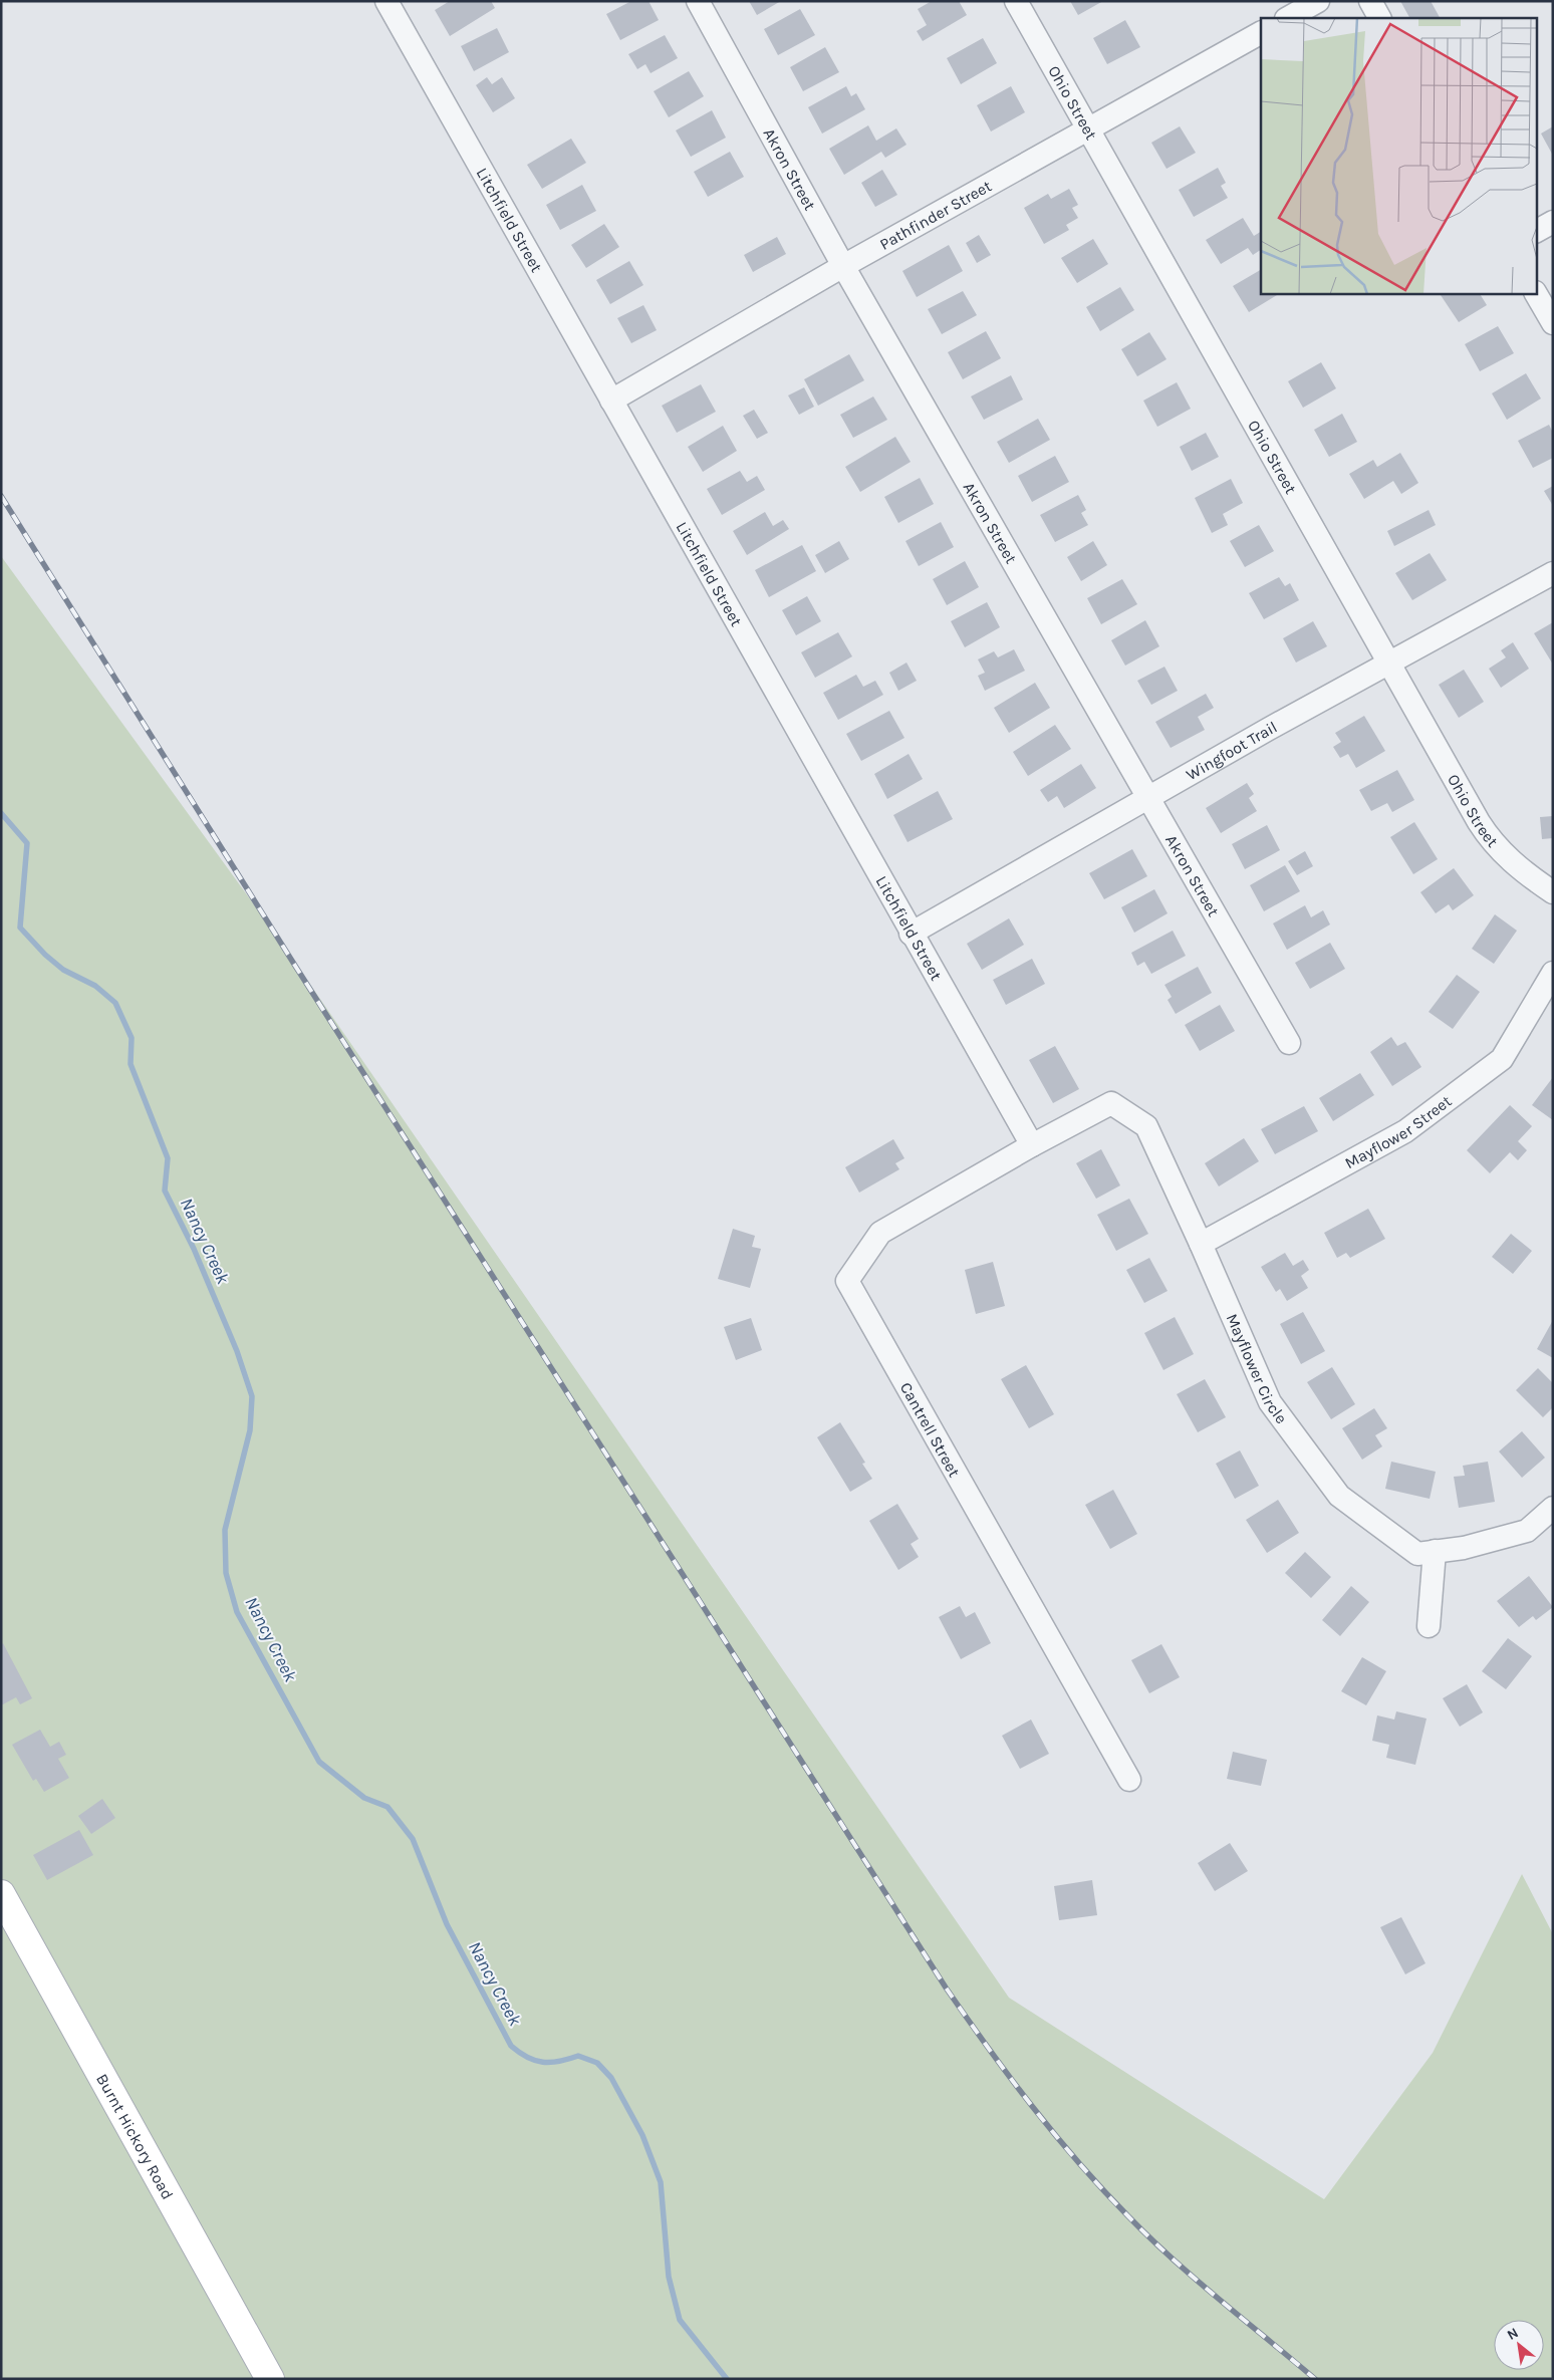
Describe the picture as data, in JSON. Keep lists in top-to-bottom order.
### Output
{
  "streets": {
    "main road": ["Burnt Hickory Road"],
    "street": [
      "Ohio Street",
      "Akron Street",
      "Pathfinder Street",
      "Litchfield Street",
      "Wingfoot Trail",
      "Mayflower Street",
      "Mayflower Circle",
      "Cantrell Street"
    ]
  },
  "crossings": [
    ["Ohio Street", "Pathfinder Street"],
    ["Ohio Street", "Wingfoot Trail"],
    ["Akron Street", "Pathfinder Street"],
    ["Akron Street", "Wingfoot Trail"],
    ["Pathfinder Street", "Litchfield Street"],
    ["Litchfield Street", "Wingfoot Trail"],
    ["Litchfield Street", "Mayflower Circle"],
    ["Litchfield Street", "Cantrell Street"],
    ["Mayflower Street", "Mayflower Circle"],
    ["Mayflower Circle", "Cantrell Street"]
  ],
  "water": ["Nancy Creek"],
  "north": "top left"
}
